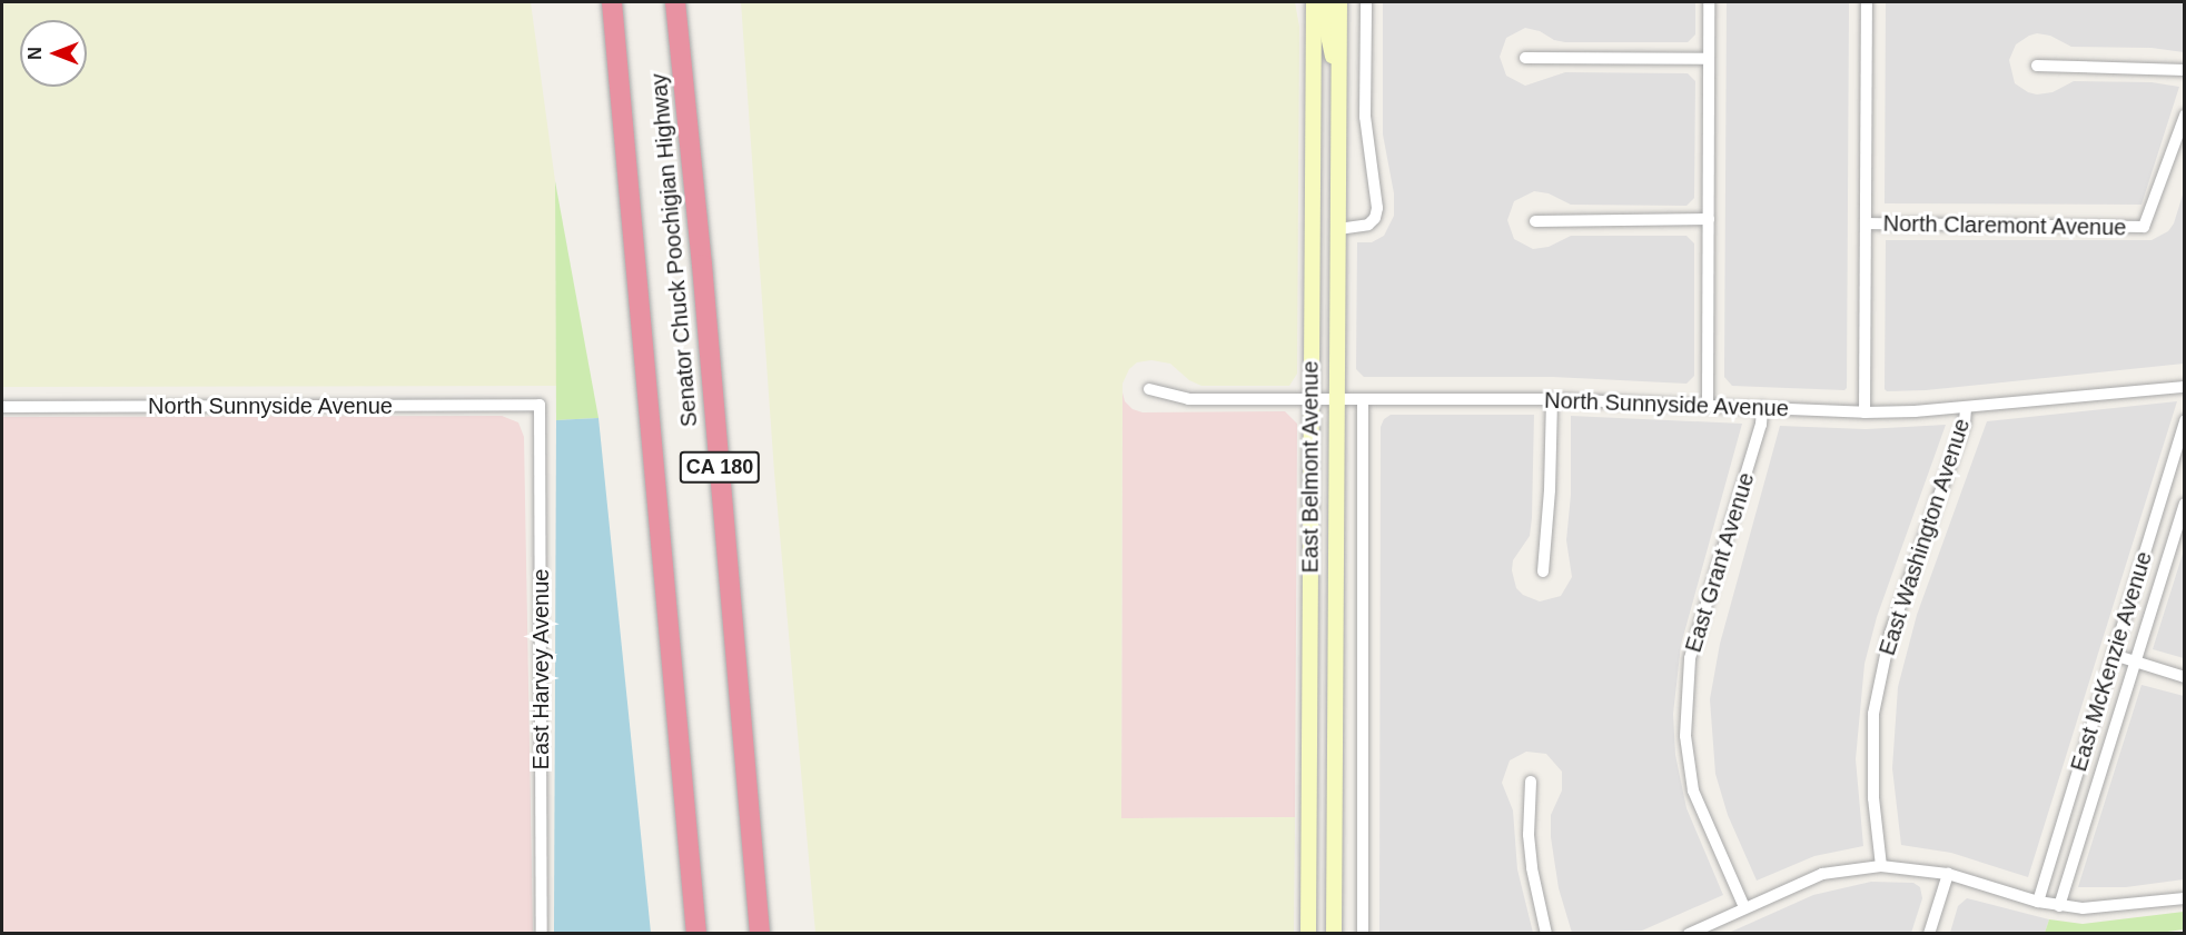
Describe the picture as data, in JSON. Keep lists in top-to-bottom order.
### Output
{
  "streets": {
    "highway": ["Senator Chuck Poochigian Highway", "CA 180"],
    "street": [
      "North Claremont Avenue",
      "North Sunnyside Avenue",
      "East Belmont Avenue",
      "East Washington Avenue",
      "East Grant Avenue",
      "East McKenzie Avenue",
      "East Harvey Avenue"
    ]
  },
  "crossings": [
    ["North Sunnyside Avenue", "East Belmont Avenue"],
    ["North Sunnyside Avenue", "East Washington Avenue"],
    ["North Sunnyside Avenue", "East Grant Avenue"],
    ["North Sunnyside Avenue", "East Harvey Avenue"]
  ],
  "north": "left"
}
